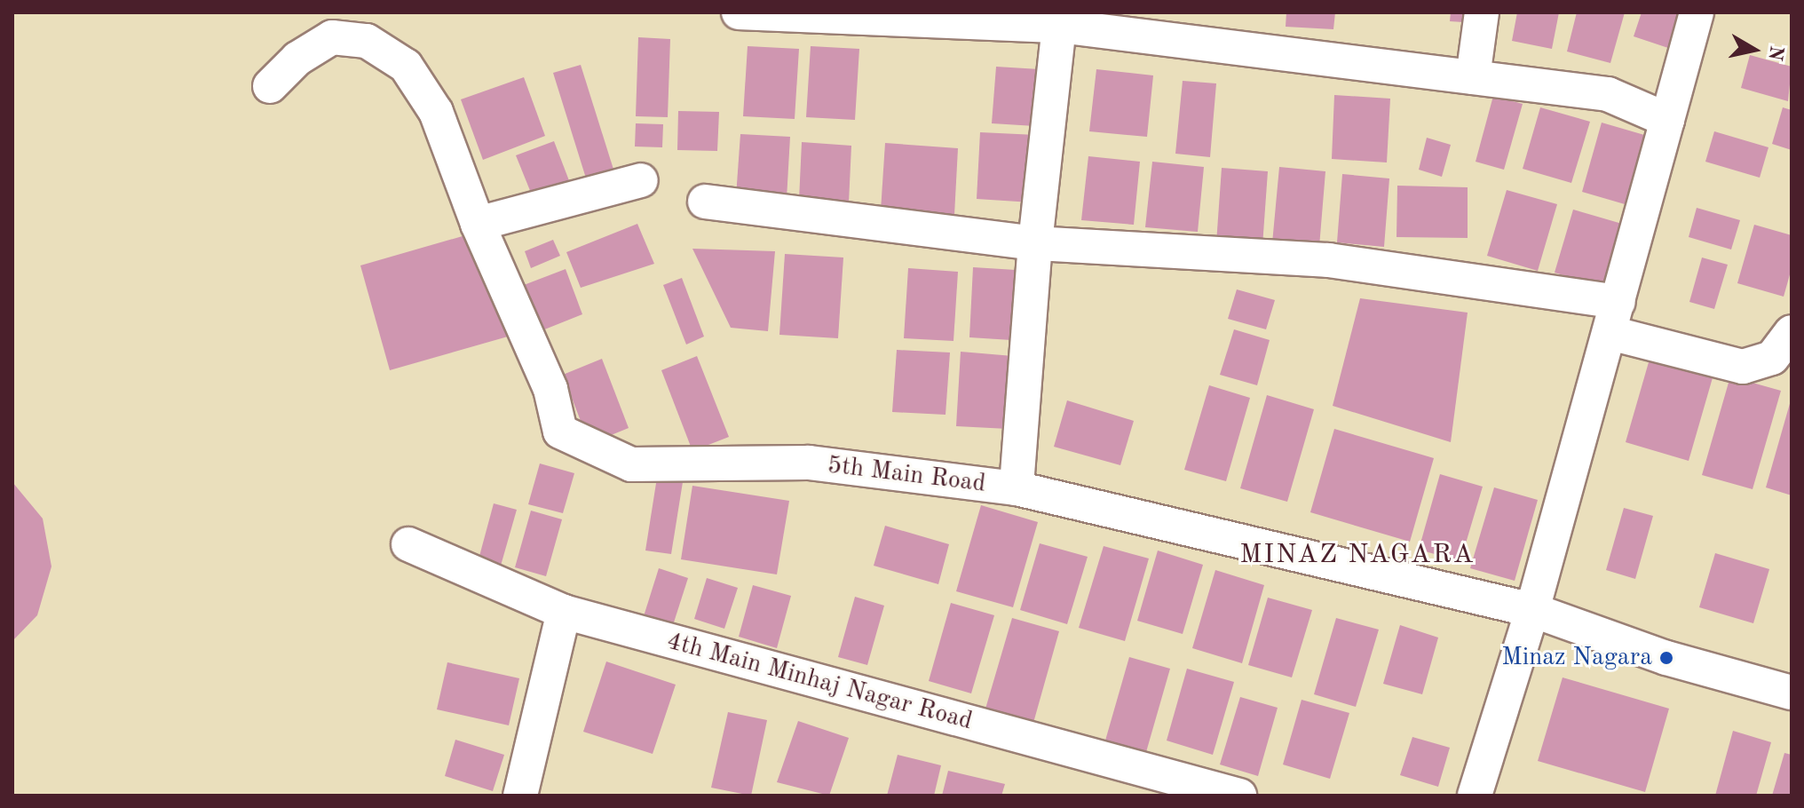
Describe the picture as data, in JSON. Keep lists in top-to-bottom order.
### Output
{
  "streets": {
    "street": ["5th Main Road", "4th Main Minhaj Nagar Road"]
  },
  "districts": ["MINAZ NAGARA"],
  "places": ["Minaz Nagara"],
  "north": "right"
}
